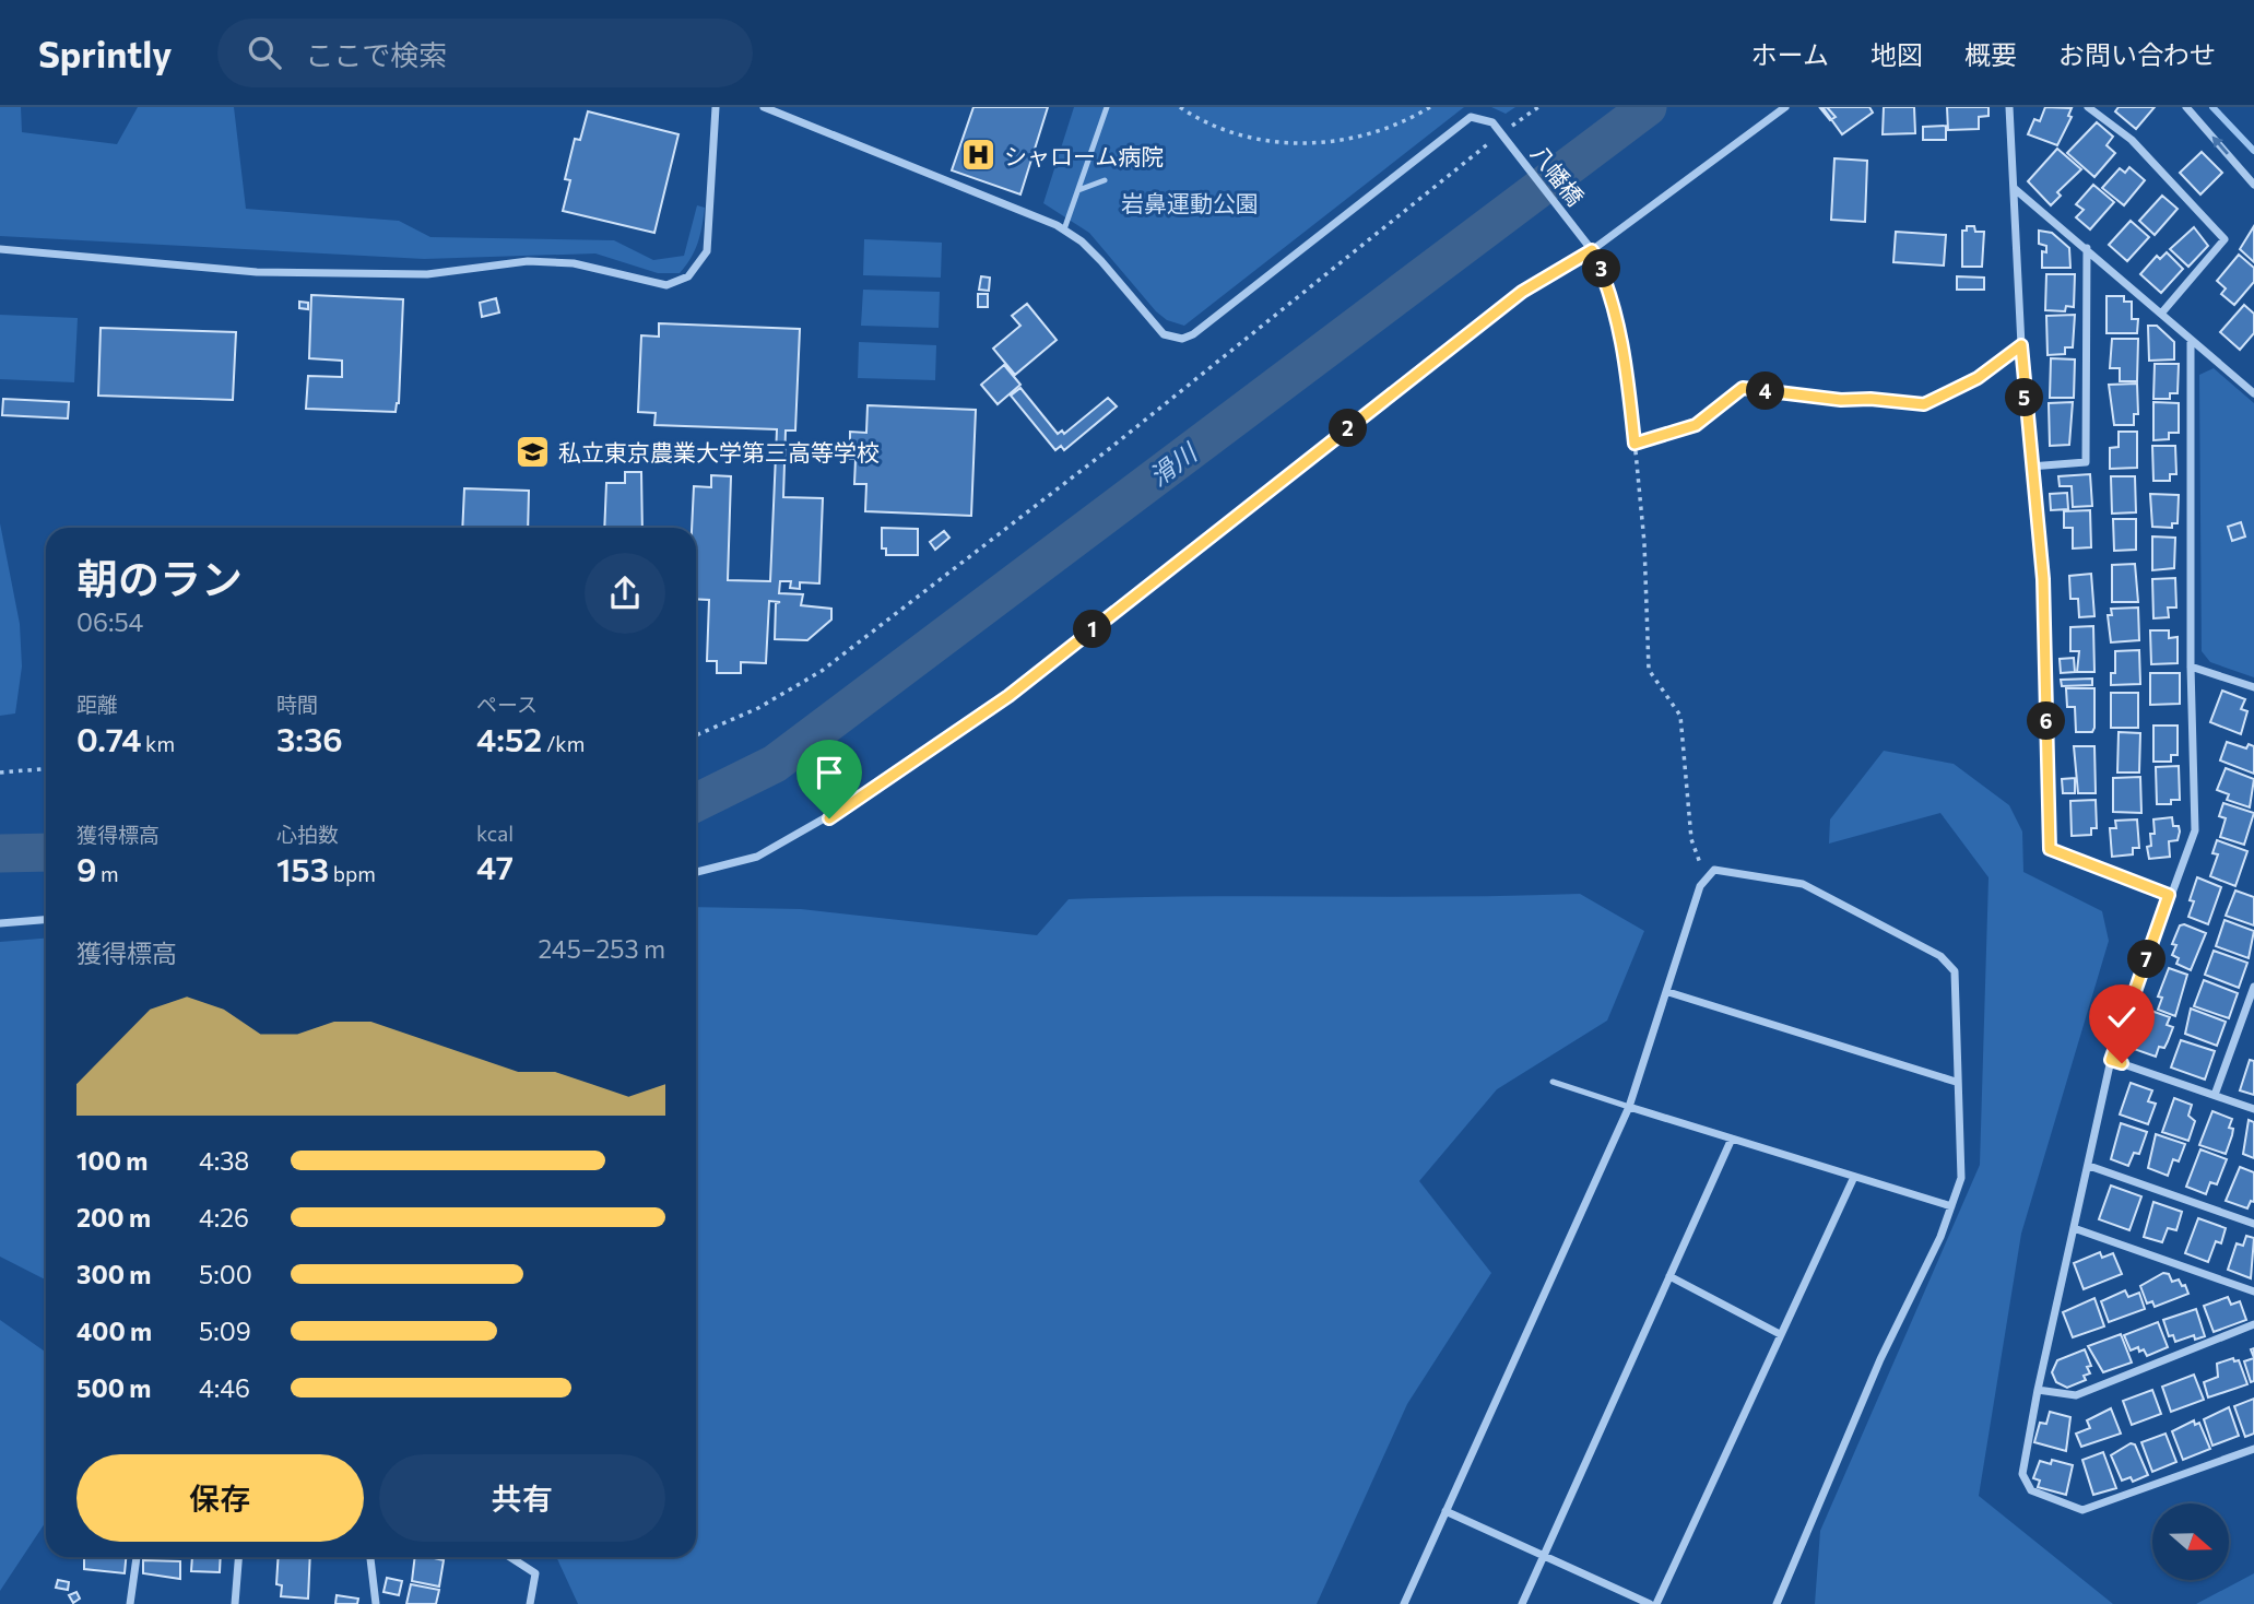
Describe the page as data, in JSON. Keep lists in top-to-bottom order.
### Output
{
  "streets": {
    "street": ["八幡橋"]
  },
  "water": ["滑川"],
  "parks": ["岩鼻運動公園"],
  "places": {
    "hospital": ["シャローム病院"],
    "school or university": ["私立東京農業大学第三高等学校"]
  },
  "north": "right",
  "page": {
    "header": "Sprintly",
    "search": "ここで検索",
    "nav": [
      "ホーム",
      "地図",
      "概要",
      "お問い合わせ"
    ],
    "pins": [
      "3",
      "4",
      "5",
      "2",
      "1",
      "6",
      "7"
    ],
    "heading": ["朝のラン", "06:54"],
    "stats": [
      ["距離", "0.74 km"],
      ["時間", "3:36"],
      ["ペース", "4:52 /km"],
      ["獲得標高", "9 m"],
      ["心拍数", "153 bpm"],
      ["kcal", "47"]
    ],
    "chart": ["獲得標高", "245–253 m"],
    "list": [
      {
        "name": "100 m",
        "note": "4:38"
      },
      {
        "name": "200 m",
        "note": "4:26"
      },
      {
        "name": "300 m",
        "note": "5:00"
      },
      {
        "name": "400 m",
        "note": "5:09"
      },
      {
        "name": "500 m",
        "note": "4:46"
      }
    ],
    "buttons": ["保存", "共有"]
  }
}
